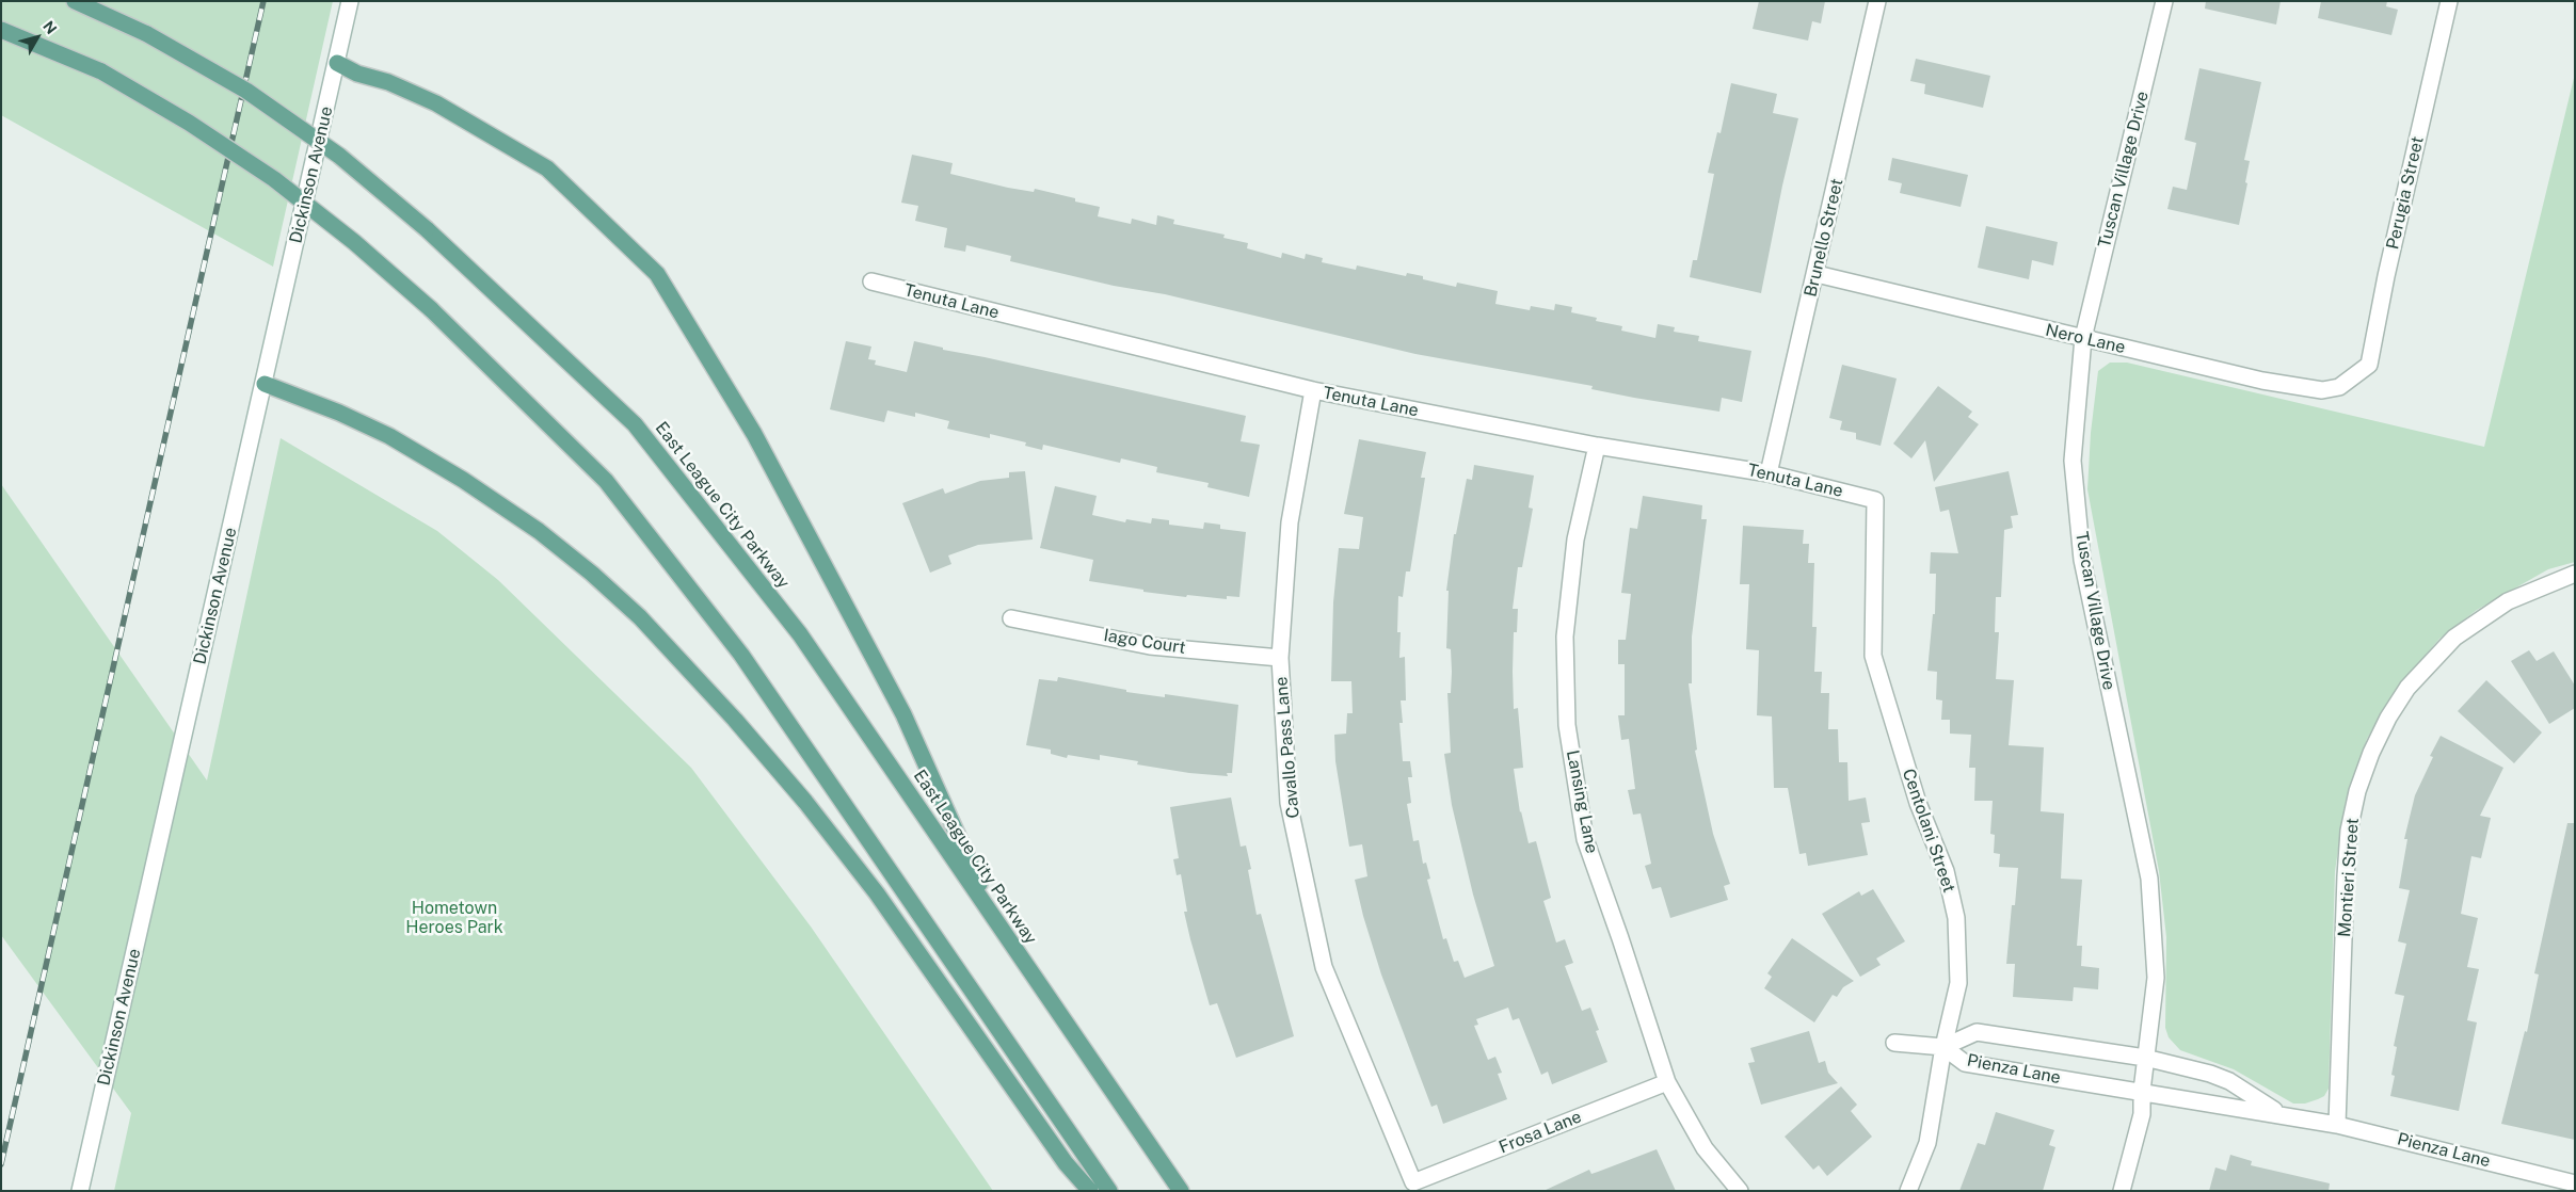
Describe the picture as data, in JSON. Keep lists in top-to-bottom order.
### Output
{
  "streets": {
    "main road": ["East League City Parkway"],
    "street": [
      "Tuscan Village Drive",
      "Dickinson Avenue",
      "Perugia Street",
      "Brunello Street",
      "Tenuta Lane",
      "Nero Lane",
      "Iago Court",
      "Cavallo Pass Lane",
      "Lansing Lane",
      "Centolani Street",
      "Montieri Street",
      "Pienza Lane",
      "Frosa Lane"
    ]
  },
  "crossings": [
    ["Tuscan Village Drive", "Nero Lane"],
    ["Tuscan Village Drive", "Pienza Lane"],
    ["Perugia Street", "Nero Lane"],
    ["Brunello Street", "Tenuta Lane"],
    ["Brunello Street", "Nero Lane"],
    ["Tenuta Lane", "Cavallo Pass Lane"],
    ["Tenuta Lane", "Lansing Lane"],
    ["Tenuta Lane", "Centolani Street"],
    ["Iago Court", "Cavallo Pass Lane"],
    ["Cavallo Pass Lane", "Frosa Lane"],
    ["Lansing Lane", "Frosa Lane"],
    ["Centolani Street", "Pienza Lane"],
    ["Montieri Street", "Pienza Lane"]
  ],
  "parks": ["Hometown Heroes Park"],
  "north": "top right"
}
